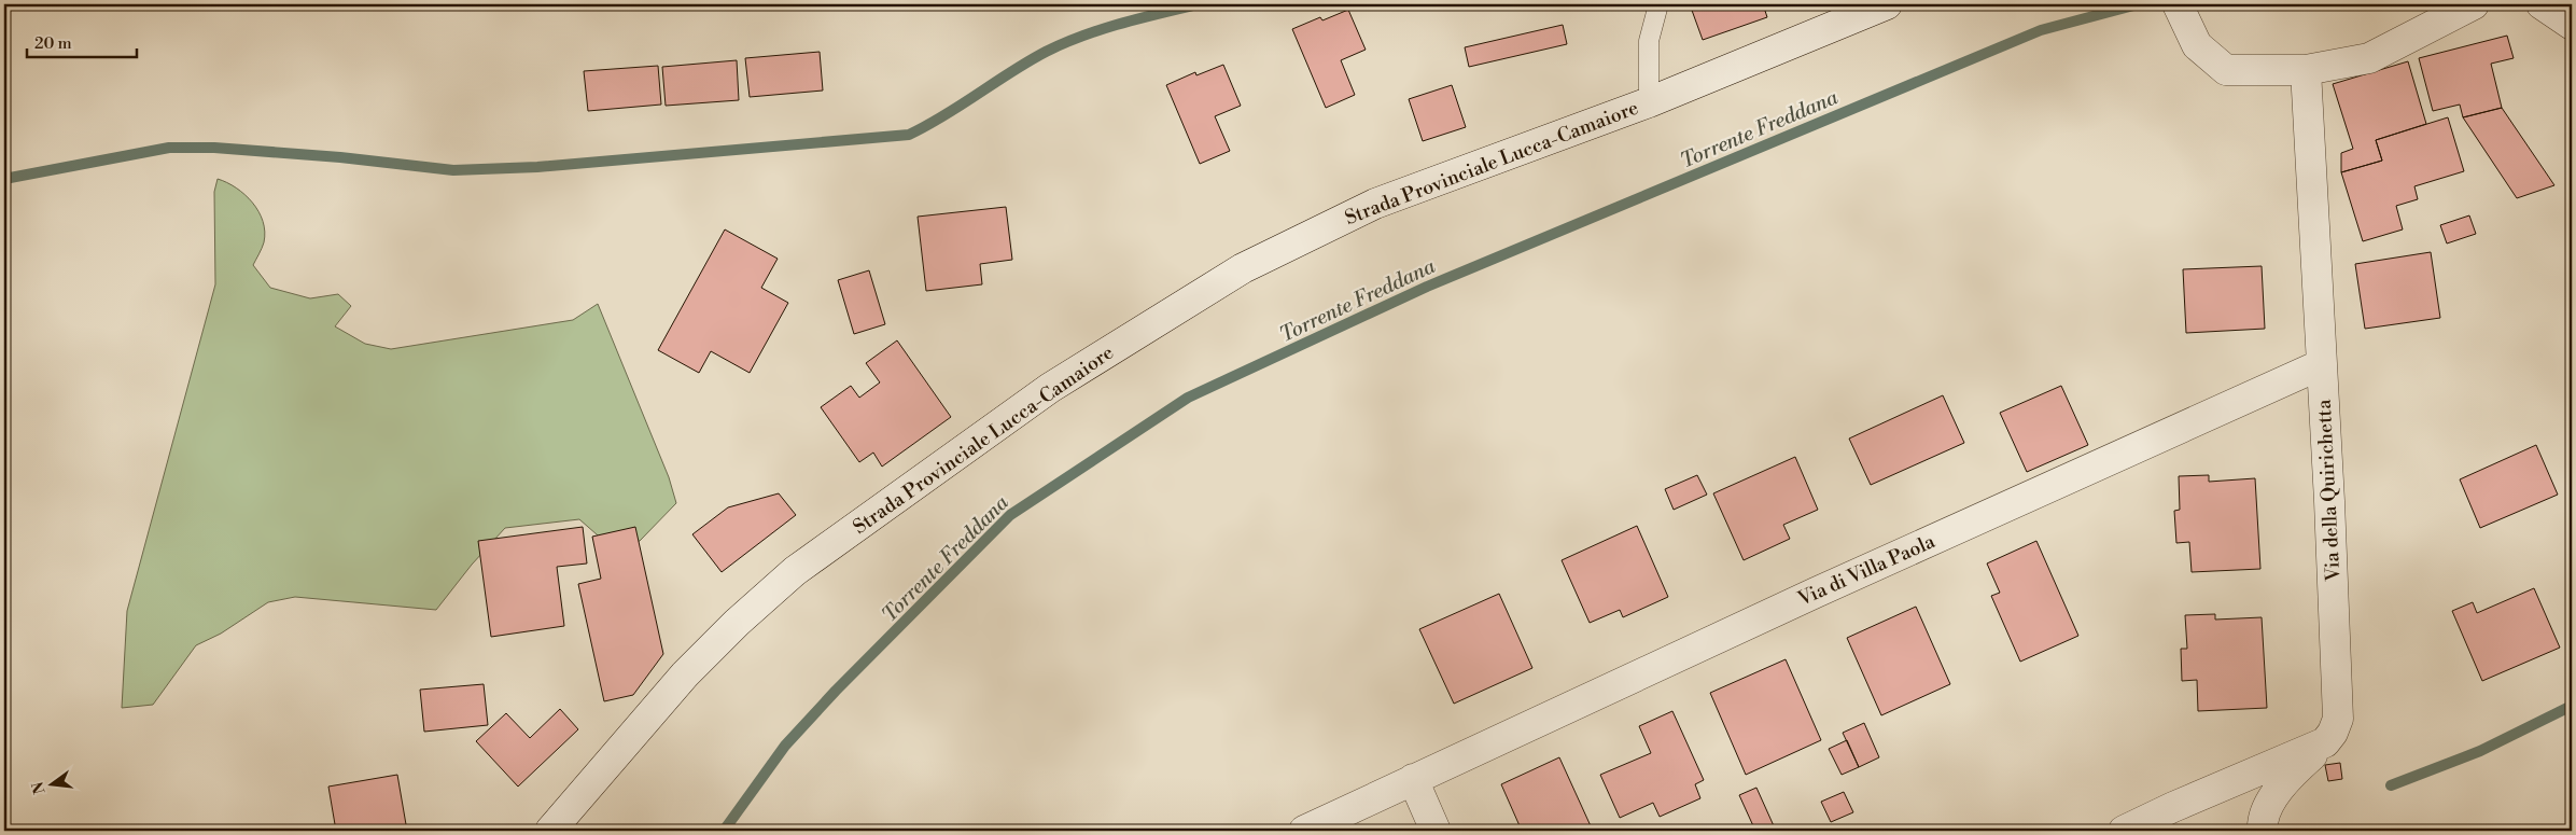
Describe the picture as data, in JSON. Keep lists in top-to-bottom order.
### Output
{
  "streets": {
    "street": ["Strada Provinciale Lucca-Camaiore", "Via della Quirichetta", "Via di Villa Paola"]
  },
  "crossings": [
    ["Via della Quirichetta", "Via di Villa Paola"]
  ],
  "water": ["Torrente Freddana"],
  "scale_bar": "20 m",
  "north": "left"
}
